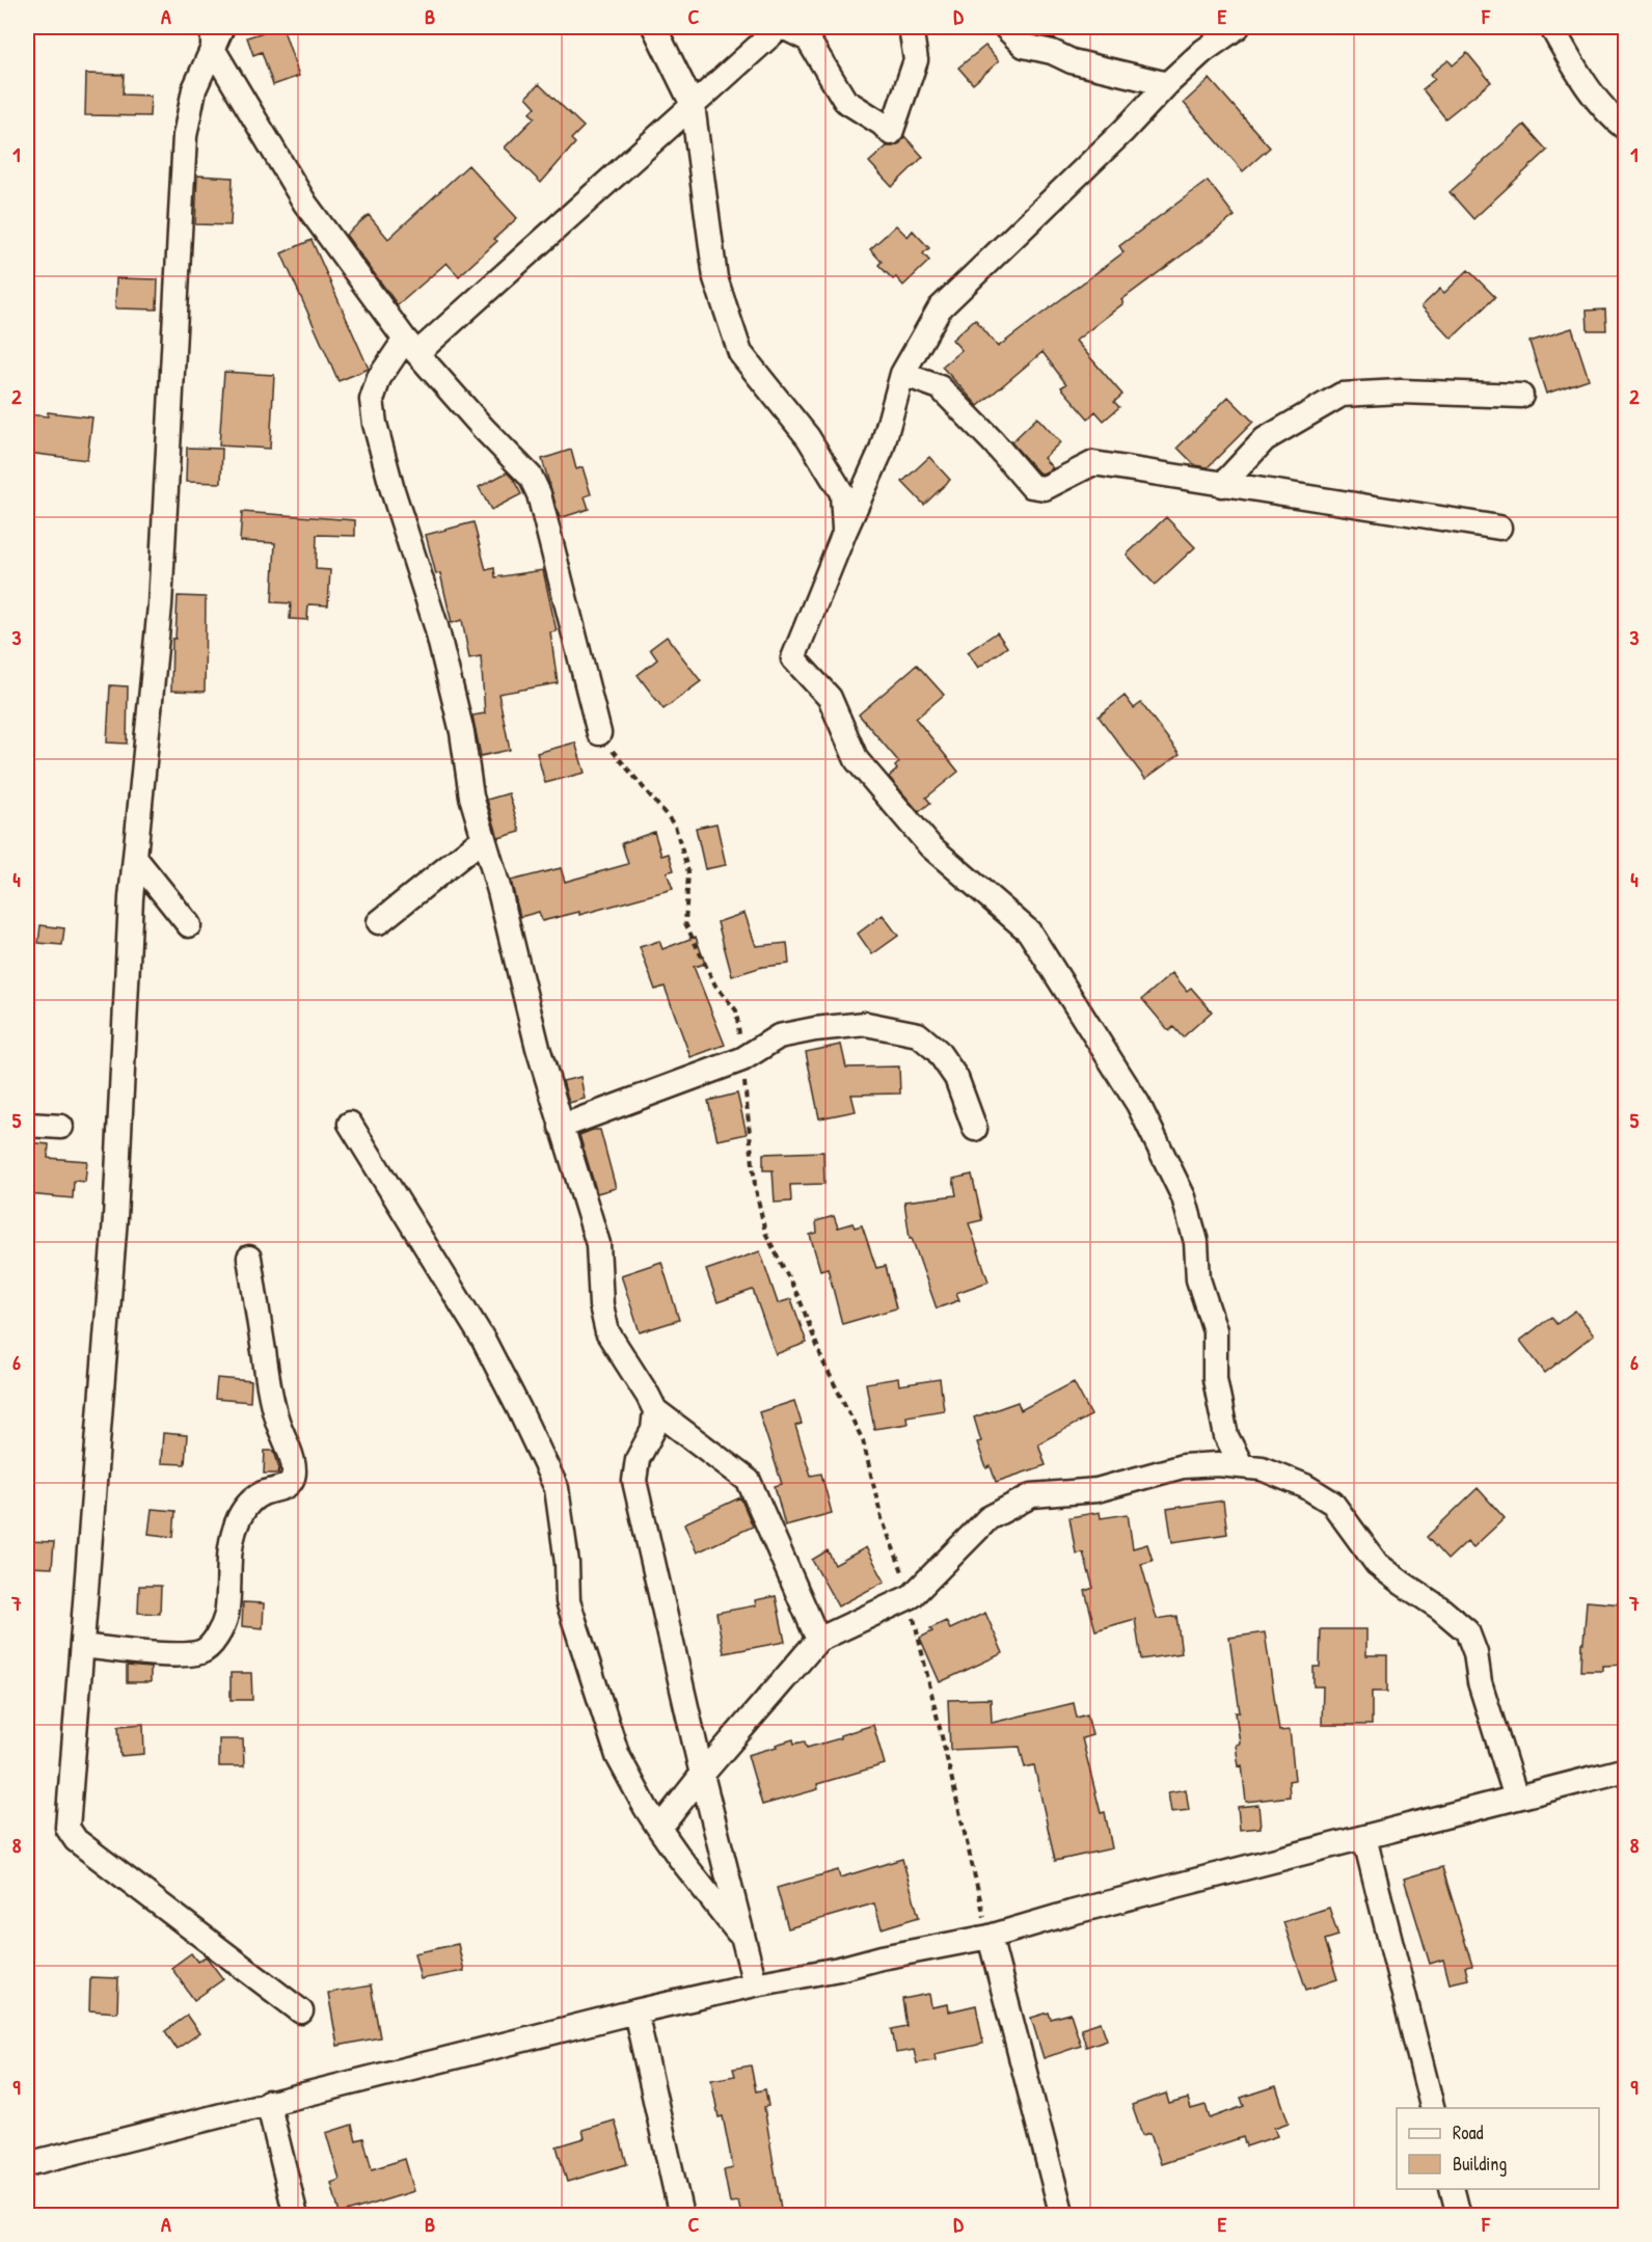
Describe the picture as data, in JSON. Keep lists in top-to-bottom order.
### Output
{
  "legend": ["Road", "Building"],
  "grid": {
    "columns": [
      "A",
      "B",
      "C",
      "D",
      "E",
      "F"
    ],
    "rows": [
      "1",
      "2",
      "3",
      "4",
      "5",
      "6",
      "7",
      "8",
      "9"
    ]
  }
}
